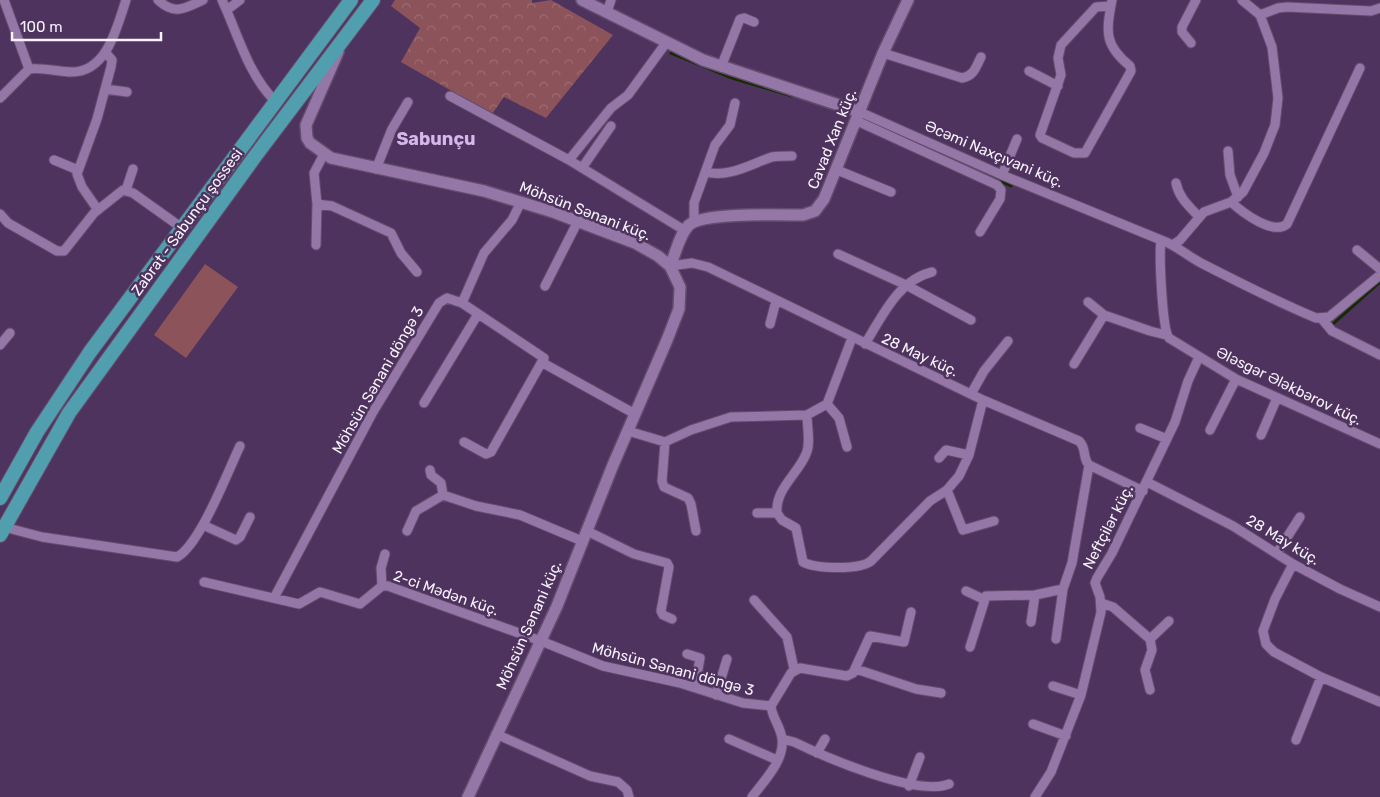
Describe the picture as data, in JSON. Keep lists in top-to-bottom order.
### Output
{
  "streets": {
    "main road": ["Zabrat - Sabunçu şossesi"],
    "street": [
      "Cavad Xan küç.",
      "Əcəmi Naxçıvani küç.",
      "Möhsün Sənani küç.",
      "28 May küç.",
      "Möhsün Sənani döngə 3",
      "Ələsgər Ələkbərov küç.",
      "Neftçilər küç.",
      "2-ci Mədən küç."
    ]
  },
  "crossings": [
    ["Cavad Xan küç.", "Əcəmi Naxçıvani küç."],
    ["Möhsün Sənani küç.", "Zabrat - Sabunçu şossesi"],
    ["Möhsün Sənani küç.", "28 May küç."],
    ["Möhsün Sənani küç.", "Möhsün Sənani döngə 3"],
    ["Möhsün Sənani küç.", "2-ci Mədən küç."],
    ["28 May küç.", "Neftçilər küç."],
    ["Möhsün Sənani döngə 3", "2-ci Mədən küç."],
    ["Ələsgər Ələkbərov küç.", "Neftçilər küç."]
  ],
  "districts": ["Sabunçu"],
  "scale_bar": "100 m"
}
